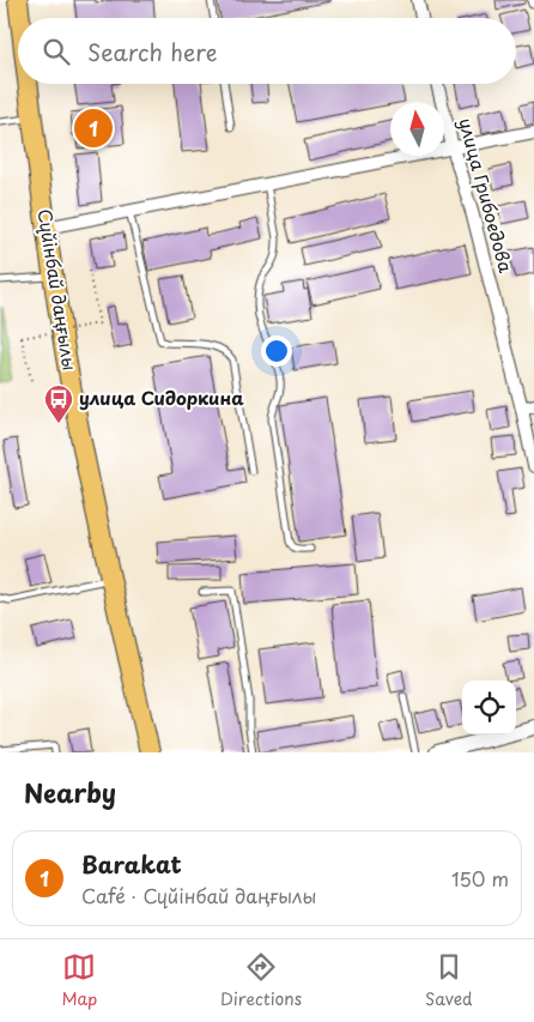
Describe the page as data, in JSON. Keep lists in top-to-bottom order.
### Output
{
  "streets": {
    "main road": ["Сүйінбай даңғылы"],
    "street": ["улица Грибоедова"]
  },
  "places": {
    "bus stop": ["улица Сидоркина"]
  },
  "north": "top",
  "page": {
    "search": "Search here",
    "pins": "1",
    "heading": "Nearby",
    "list": [
      {
        "mark": "1",
        "name": "Barakat",
        "note": "Café · Сүйінбай даңғылы",
        "value": "150 m"
      }
    ],
    "nav": ["Map", "Directions", "Saved"]
  }
}
